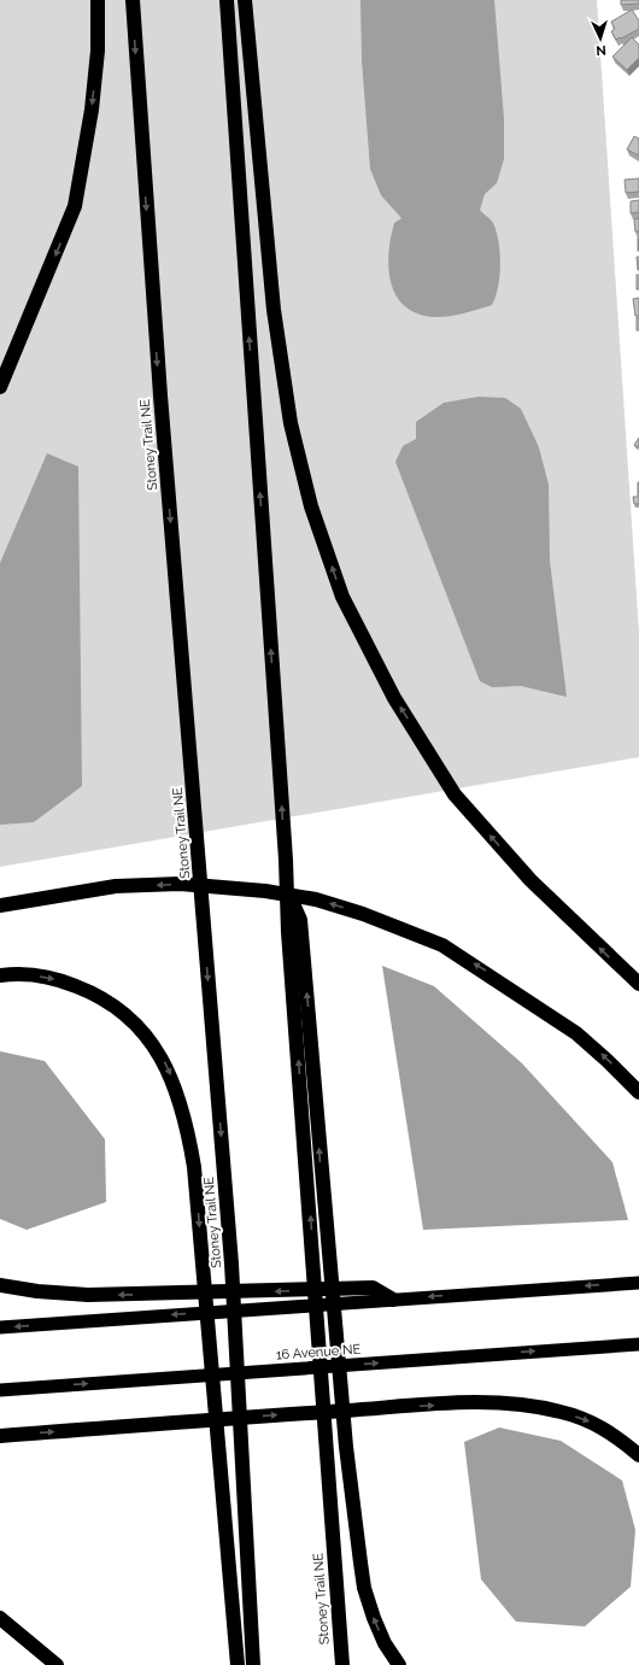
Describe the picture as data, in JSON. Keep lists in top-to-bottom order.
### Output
{
  "streets": {
    "highway": ["Stoney Trail NE", "16 Avenue NE"]
  },
  "north": "bottom"
}
